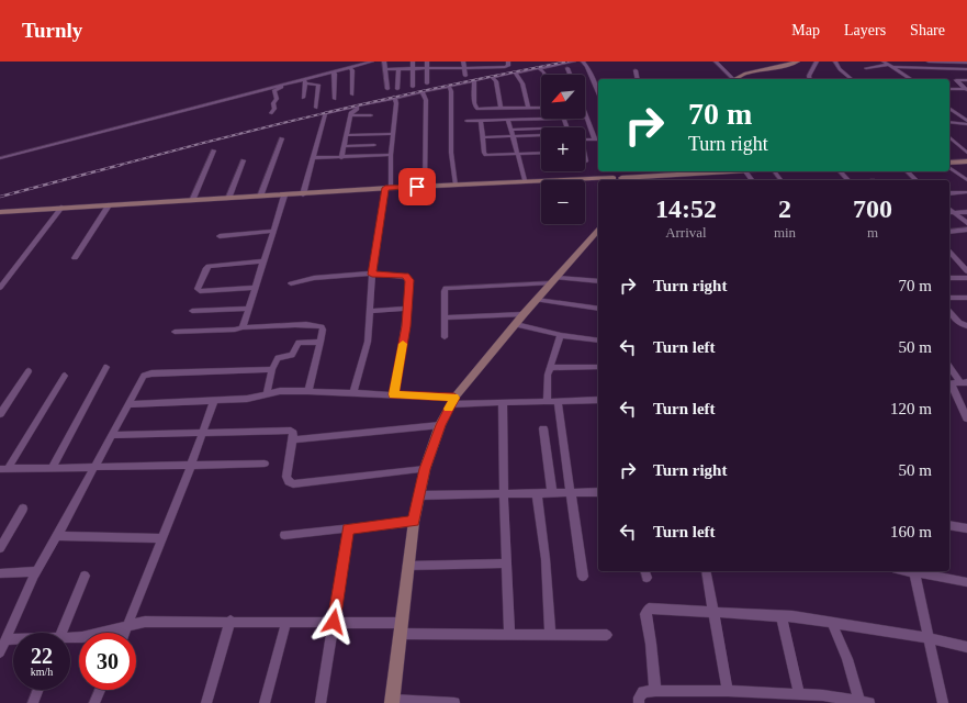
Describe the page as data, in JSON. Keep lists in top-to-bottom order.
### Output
{
  "north": "bottom left",
  "page": {
    "header": "Turnly",
    "nav": ["Map", "Layers", "Share"],
    "map_buttons": ["+", "−"],
    "turn": ["70 m", "Turn right"],
    "eta": [
      "14:52",
      "Arrival",
      "2",
      "min",
      "700",
      "m"
    ],
    "list": [
      {
        "name": "Turn right",
        "value": "70 m"
      },
      {
        "name": "Turn left",
        "value": "50 m"
      },
      {
        "name": "Turn left",
        "value": "120 m"
      },
      {
        "name": "Turn right",
        "value": "50 m"
      },
      {
        "name": "Turn left",
        "value": "160 m"
      }
    ],
    "speed": "22 km/h",
    "limit": "30"
  }
}
